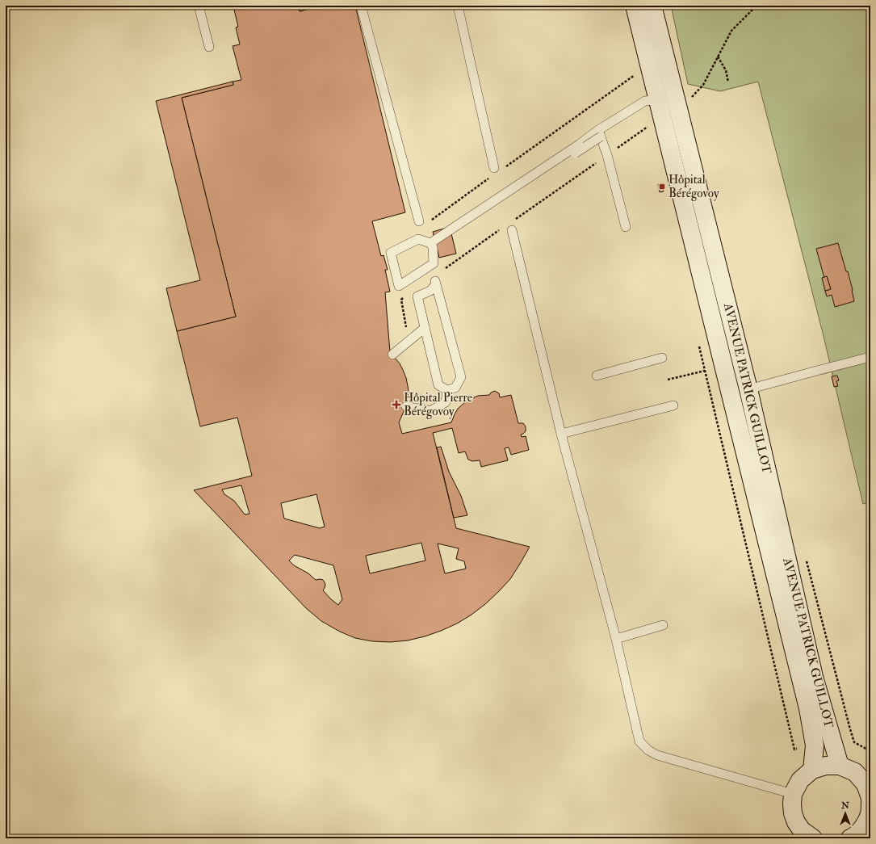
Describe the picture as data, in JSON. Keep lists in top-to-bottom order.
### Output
{
  "streets": {
    "street": ["AVENUE PATRICK GUILLOT"]
  },
  "places": {
    "transit": ["Hôpital Bérégovoy"],
    "health": ["Hôpital Pierre Bérégovoy"]
  },
  "north": "top"
}
